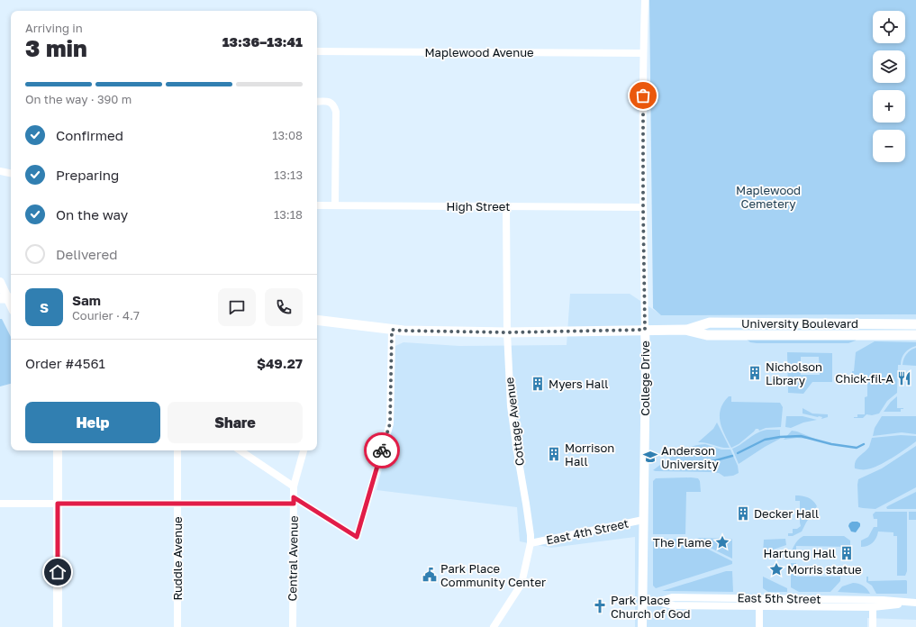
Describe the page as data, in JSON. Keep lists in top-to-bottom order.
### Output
{
  "streets": {
    "main road": ["University Boulevard"],
    "street": [
      "Maplewood Avenue",
      "High Street",
      "College Drive",
      "Cottage Avenue",
      "East 4th Street",
      "Ruddle Avenue",
      "Central Avenue",
      "East 5th Street"
    ]
  },
  "crossings": [
    ["Maplewood Avenue", "College Drive"],
    ["High Street", "College Drive"],
    ["High Street", "Cottage Avenue"],
    ["University Boulevard", "College Drive"],
    ["University Boulevard", "Cottage Avenue"],
    ["College Drive", "East 4th Street"],
    ["College Drive", "East 5th Street"],
    ["Cottage Avenue", "East 4th Street"]
  ],
  "parks": ["Maplewood Cemetery"],
  "places": {
    "building": [
      "Nicholson Library",
      "Myers Hall",
      "Morrison Hall",
      "Decker Hall",
      "Hartung Hall"
    ],
    "restaurant": ["Chick-fil-A"],
    "school or university": ["Anderson University"],
    "place": ["The Flame", "Morris statue"],
    "public building": ["Park Place Community Center"],
    "church": ["Park Place Church of God"]
  },
  "page": {
    "map_buttons": ["+", "−"],
    "heading": ["3 min", "Arriving in", "13:36–13:41"],
    "panel": [
      "Sam",
      "Courier · 4.7",
      "Order #4561",
      "$49.27"
    ],
    "bar": "On the way · 390 m",
    "list": [
      ["Confirmed", "13:08"],
      ["Preparing", "13:13"],
      ["On the way", "13:18"],
      "Delivered"
    ],
    "round": "S",
    "buttons": ["Help", "Share"]
  }
}
